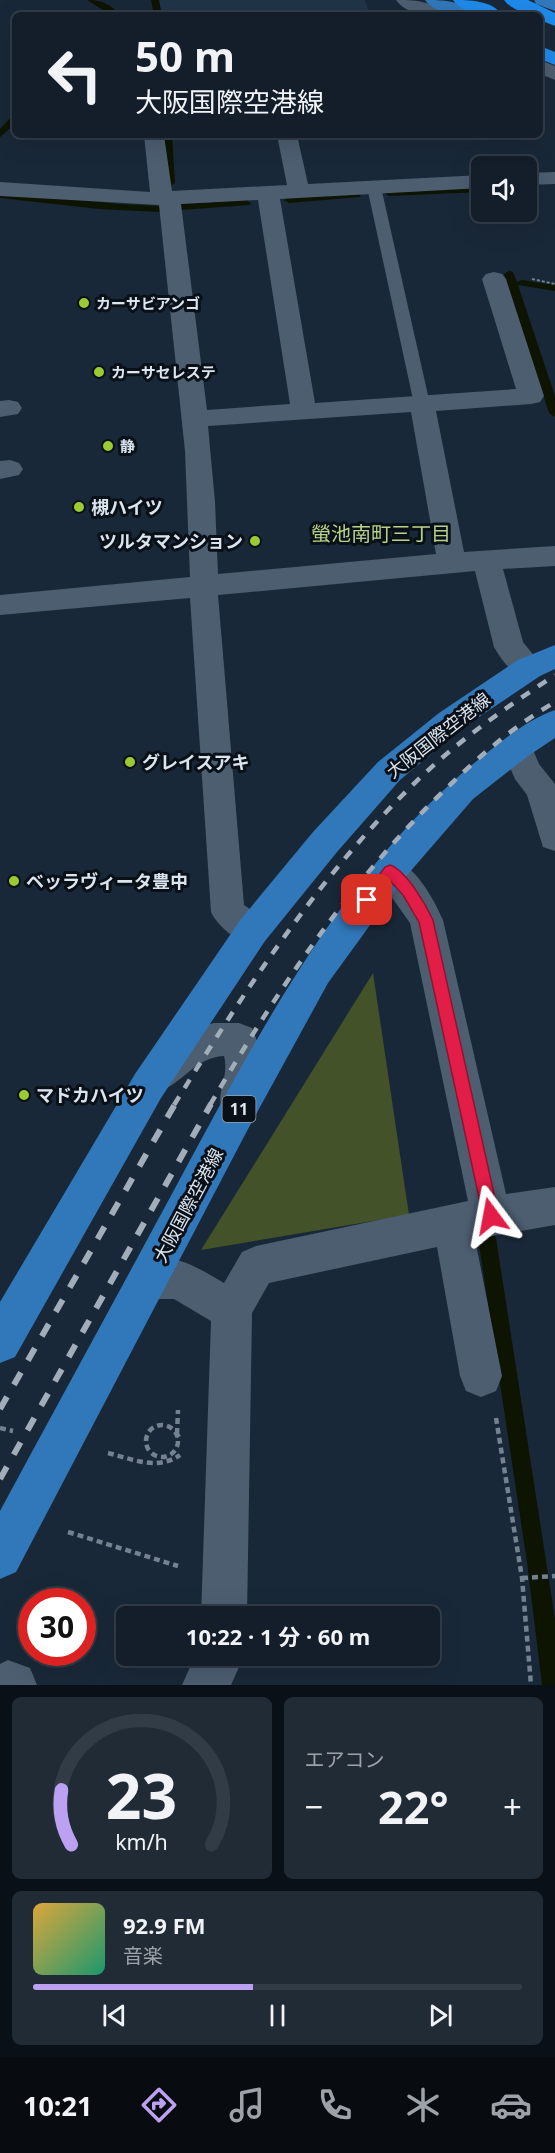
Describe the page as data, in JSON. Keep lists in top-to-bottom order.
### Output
{
  "streets": {
    "main road": ["大阪国際空港線", "11"]
  },
  "districts": ["螢池南町三丁目"],
  "places": [
    "カーサビアンゴ",
    "カーサセレステ",
    "静",
    "槻ハイツ",
    "ツルタマンション",
    "グレイスアキ",
    "ベッラヴィータ豊中",
    "マドカハイツ"
  ],
  "page": {
    "turn": ["50 m", "大阪国際空港線"],
    "limit": "30",
    "trip": "10:22 · 1 分 · 60 m",
    "tile": "エアコン",
    "heat": ["−", "22°", "+"],
    "song": ["92.9 FM", "音楽"],
    "tabs": "10:21",
    "gauge": ["23", "km/h"]
  }
}
